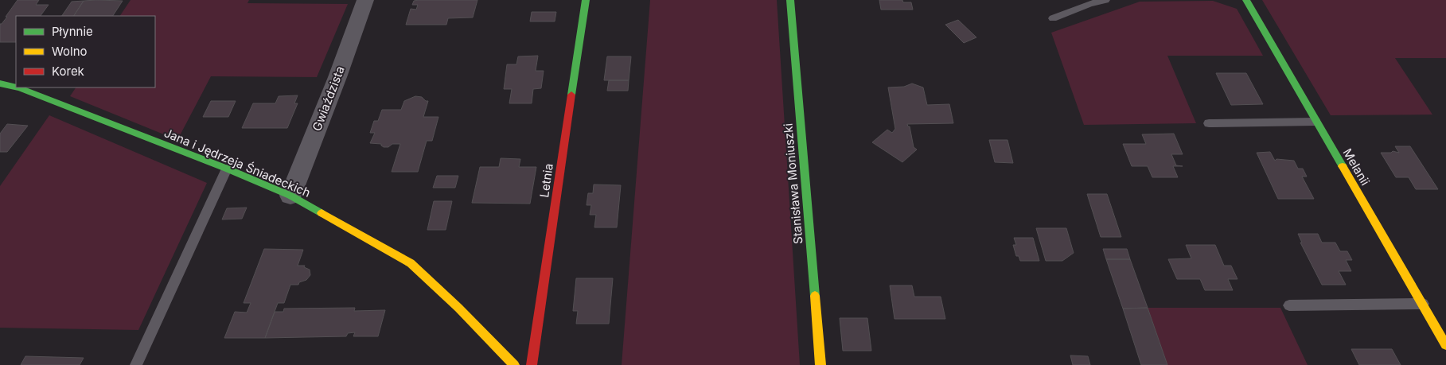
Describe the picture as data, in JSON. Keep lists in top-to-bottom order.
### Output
{
  "streets": {
    "street": [
      "Gwiaździsta",
      "Jana i Jędrzeja Śniadeckich",
      "Melanii",
      "Letnia",
      "Stanisława Moniuszki"
    ]
  },
  "crossings": [
    ["Gwiaździsta", "Jana i Jędrzeja Śniadeckich"]
  ],
  "legend": ["Płynnie", "Wolno", "Korek"]
}
